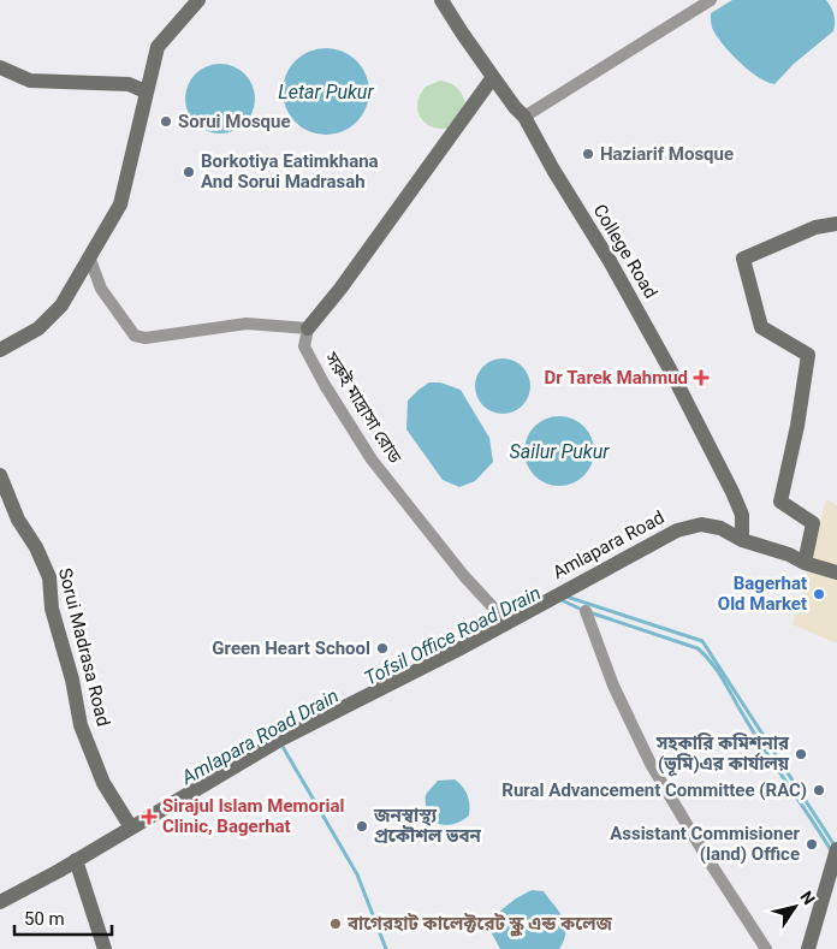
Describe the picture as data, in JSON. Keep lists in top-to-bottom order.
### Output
{
  "streets": {
    "street": [
      "College Road",
      "সরুই মাদ্রাসা রোড",
      "Amlapara Road",
      "Sorui Madrasa Road"
    ]
  },
  "crossings": [
    ["College Road", "Amlapara Road"],
    ["সরুই মাদ্রাসা রোড", "Amlapara Road"],
    ["Amlapara Road", "Sorui Madrasa Road"]
  ],
  "water": [
    "Letar Pukur",
    "Sailur Pukur",
    "Tofsil Office Road Drain",
    "Amlapara Road Drain"
  ],
  "places": {
    "other": [
      "Sorui Mosque",
      "Haziarif Mosque",
      "Borkotiya Eatimkhana And Sorui Madrasah",
      "Bagerhat Old Market",
      "Green Heart School",
      "সহকারি কমিশনার (ভূমি)এর কার্যালয়",
      "Rural Advancement Committee (RAC)",
      "জনস্বাস্থ্য প্রকৌশল ভবন",
      "Assistant Commisioner (land) Office",
      "বাগেরহাট কালেক্টরেট স্কুল এন্ড কলেজ"
    ],
    "health": ["Dr Tarek Mahmud", "Sirajul Islam Memorial Clinic, Bagerhat"]
  },
  "scale_bar": "50 m",
  "north": "top right"
}
